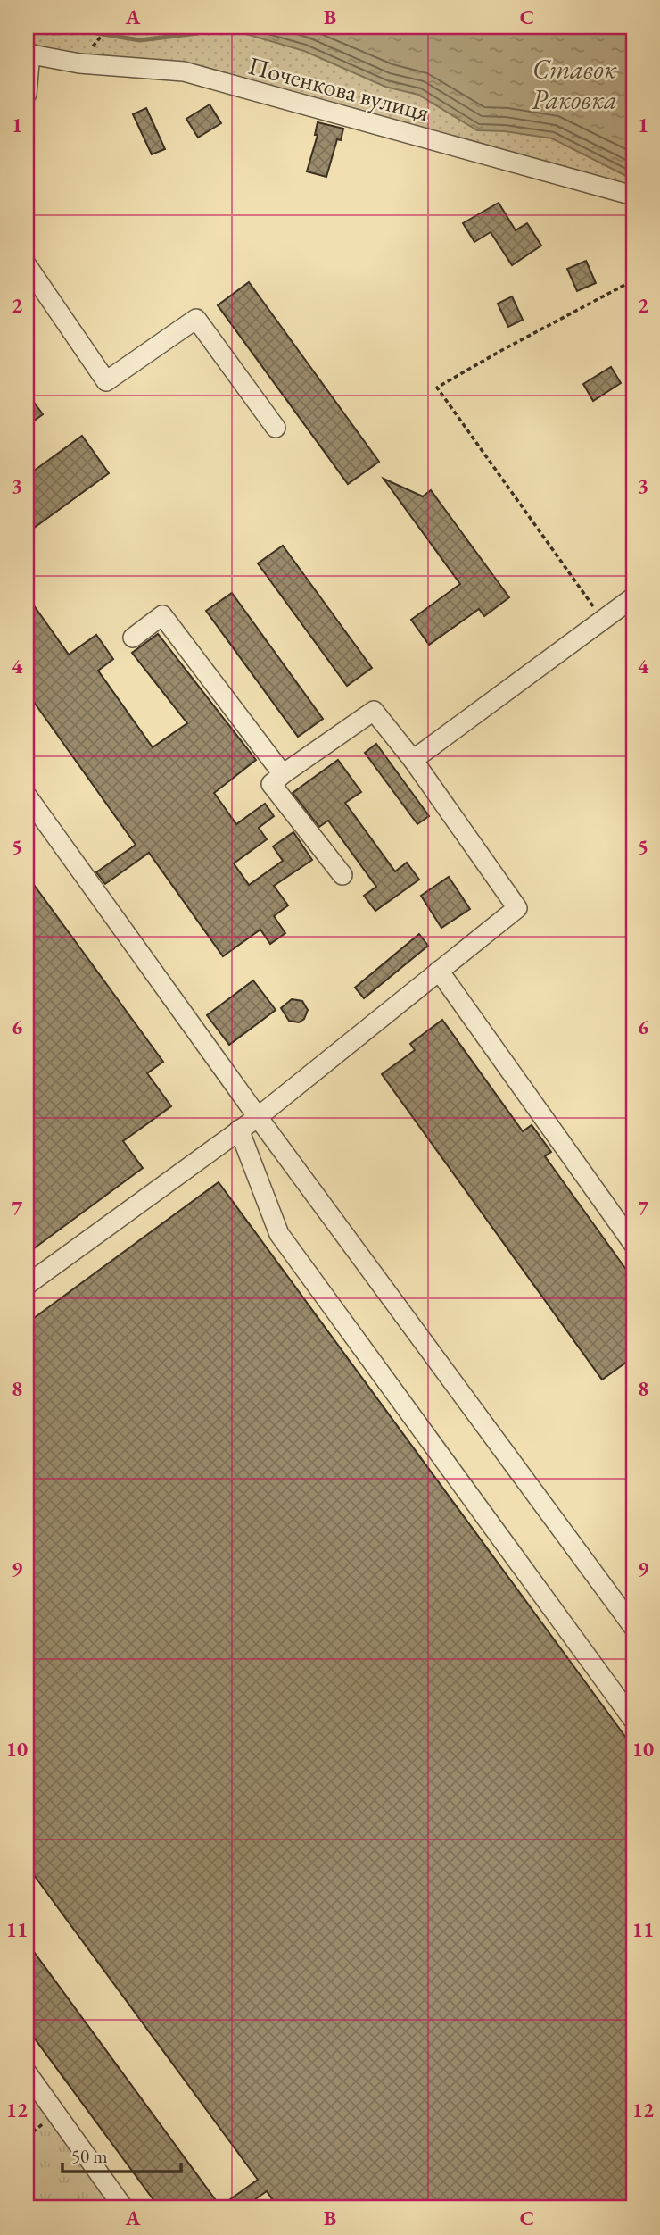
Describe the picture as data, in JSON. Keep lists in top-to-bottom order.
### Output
{
  "streets": {
    "street": ["Поченкова вулиця"]
  },
  "water": ["Ставок Раковка"],
  "scale_bar": "50 m",
  "grid": {
    "columns": ["A", "B", "C"],
    "rows": [
      "1",
      "2",
      "3",
      "4",
      "5",
      "6",
      "7",
      "8",
      "9",
      "10",
      "11",
      "12"
    ]
  }
}
